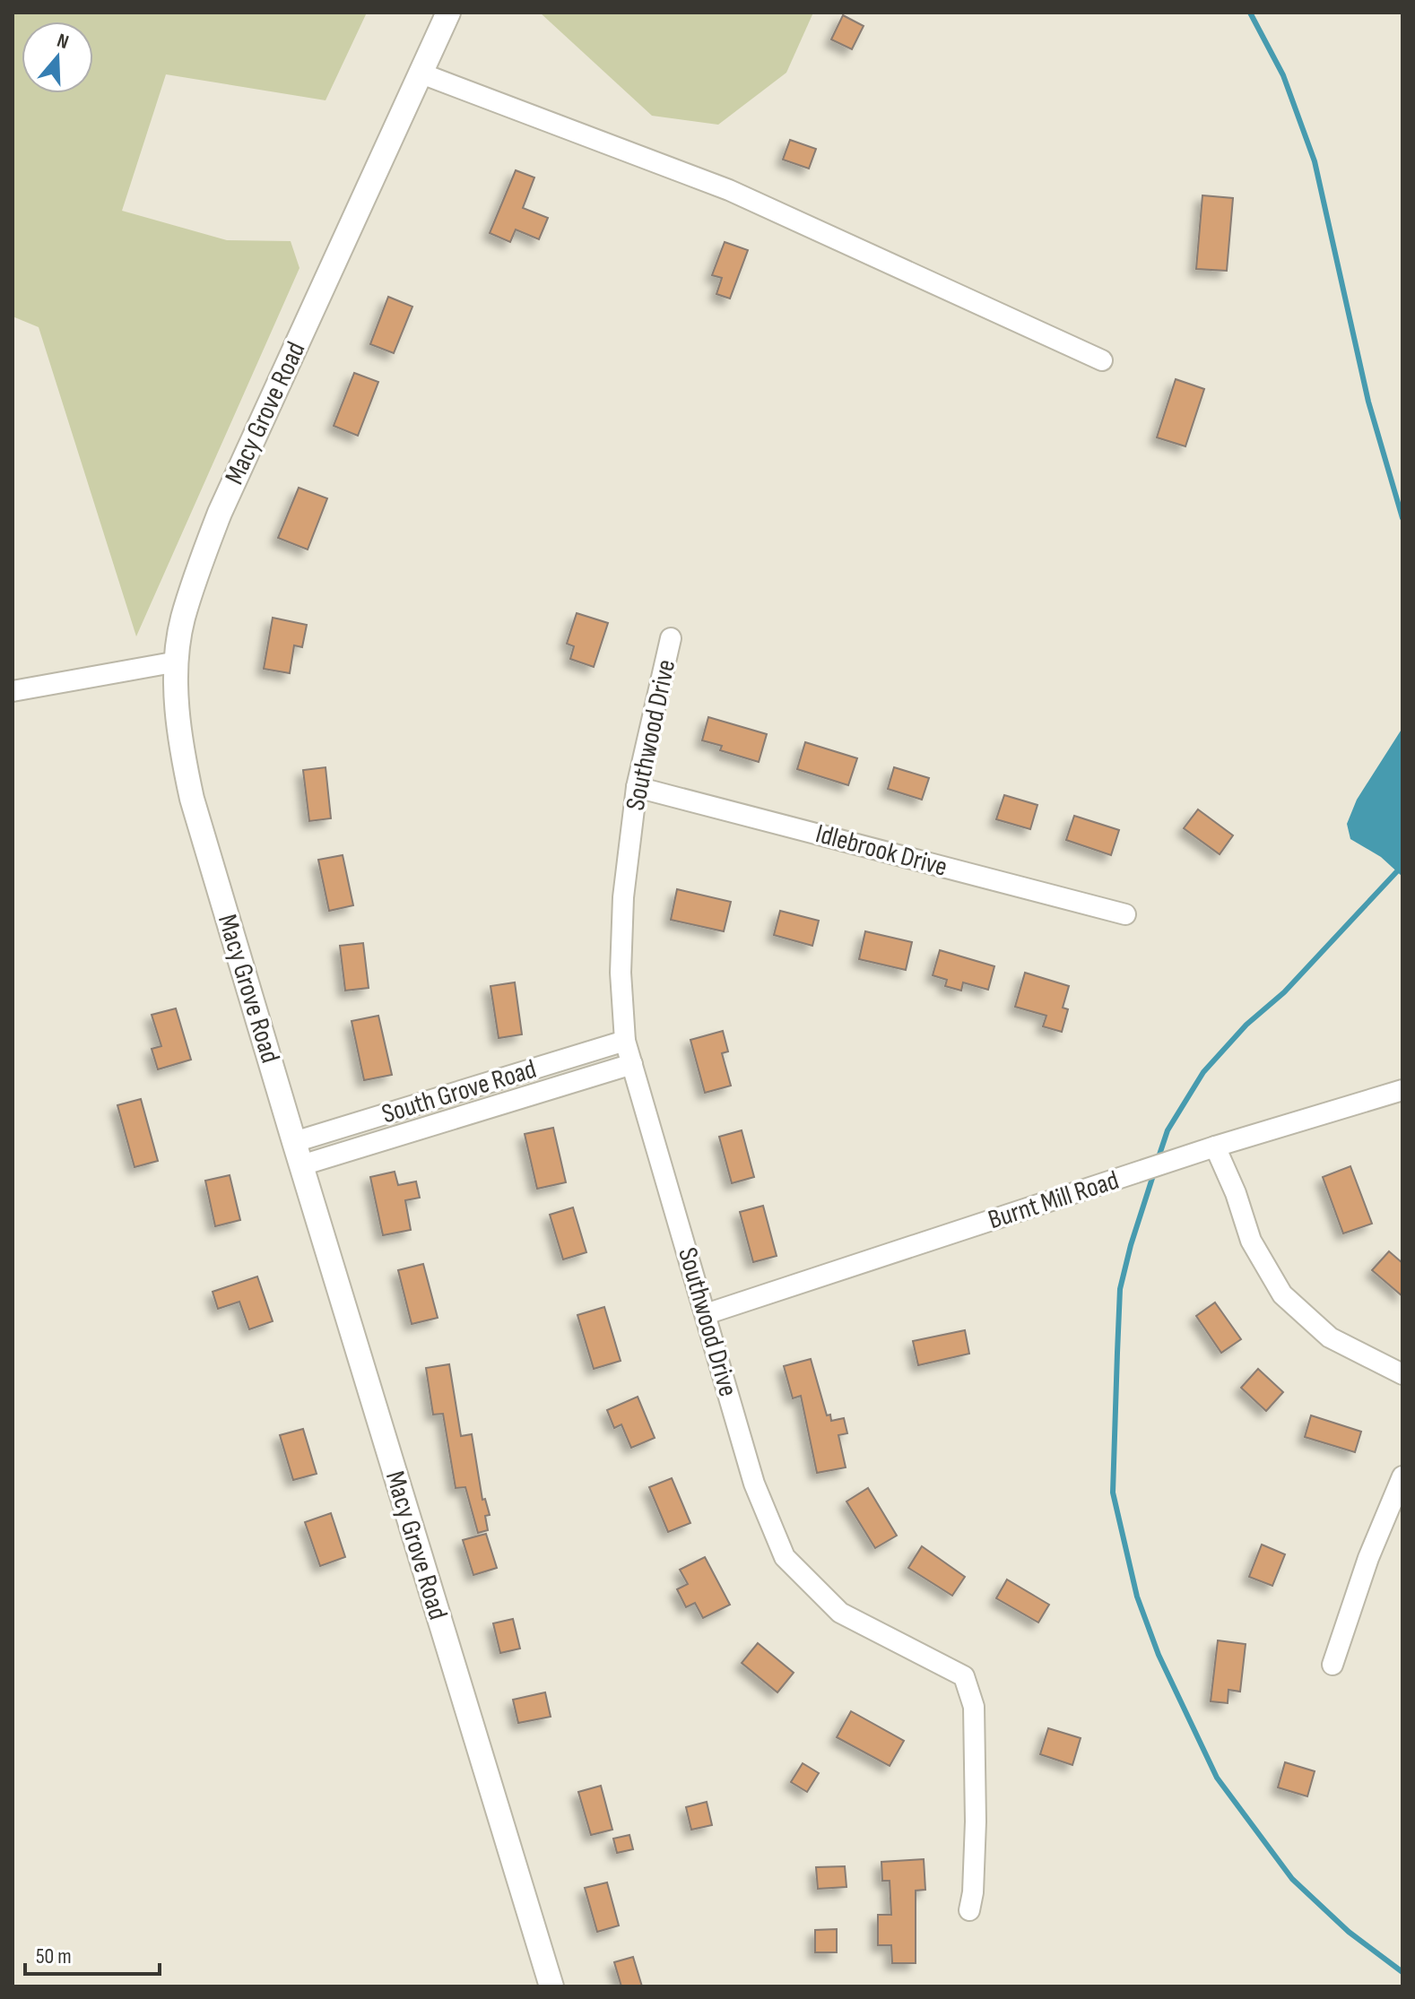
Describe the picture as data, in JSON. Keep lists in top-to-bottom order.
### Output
{
  "streets": {
    "main road": ["Macy Grove Road"],
    "street": [
      "Southwood Drive",
      "Idlebrook Drive",
      "South Grove Road",
      "Burnt Mill Road"
    ]
  },
  "crossings": [
    ["Macy Grove Road", "South Grove Road"],
    ["Southwood Drive", "Idlebrook Drive"],
    ["Southwood Drive", "South Grove Road"],
    ["Southwood Drive", "Burnt Mill Road"]
  ],
  "scale_bar": "50 m",
  "north": "top"
}
